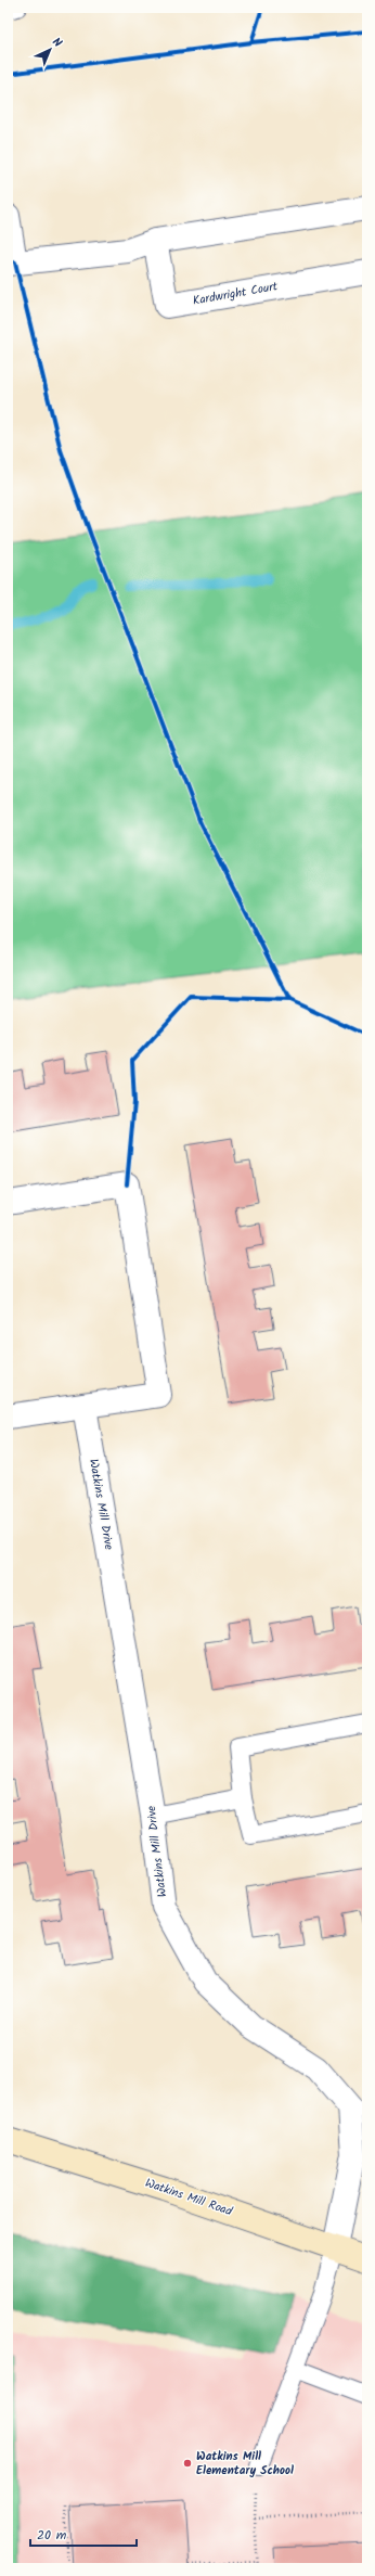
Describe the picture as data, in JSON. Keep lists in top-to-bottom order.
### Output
{
  "streets": {
    "street": ["Kardwright Court", "Watkins Mill Drive", "Watkins Mill Road"]
  },
  "crossings": [
    ["Watkins Mill Drive", "Watkins Mill Road"]
  ],
  "places": ["Watkins Mill Elementary School"],
  "scale_bar": "20 m",
  "north": "top right"
}
